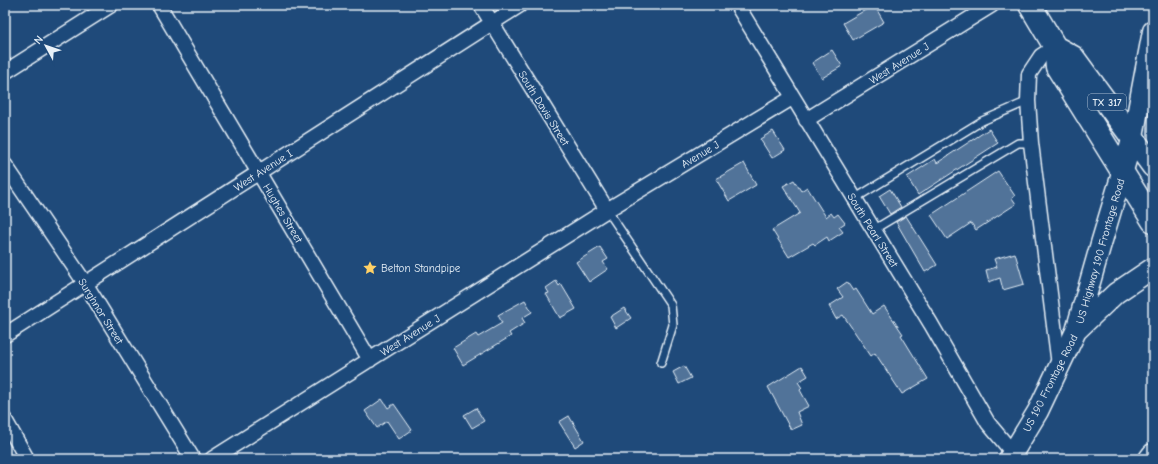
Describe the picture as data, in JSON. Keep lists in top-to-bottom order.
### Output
{
  "streets": {
    "main road": ["TX 317", "US Highway 190 Frontage Road", "US 190 Frontage Road"],
    "street": [
      "West Avenue J",
      "South Davis Street",
      "Avenue J",
      "West Avenue I",
      "Hughes Street",
      "South Pearl Street",
      "Surghnor Street"
    ]
  },
  "crossings": [
    ["West Avenue J", "South Davis Street"],
    ["West Avenue J", "Avenue J"],
    ["West Avenue J", "Hughes Street"],
    ["West Avenue J", "South Pearl Street"],
    ["TX 317", "US Highway 190 Frontage Road"],
    ["South Davis Street", "Avenue J"],
    ["South Davis Street", "West Avenue I"],
    ["Avenue J", "South Pearl Street"],
    ["West Avenue I", "Hughes Street"],
    ["West Avenue I", "Surghnor Street"],
    ["South Pearl Street", "US 190 Frontage Road"],
    ["US Highway 190 Frontage Road", "US 190 Frontage Road"]
  ],
  "places": {
    "place": ["Belton Standpipe"]
  },
  "north": "top left"
}
